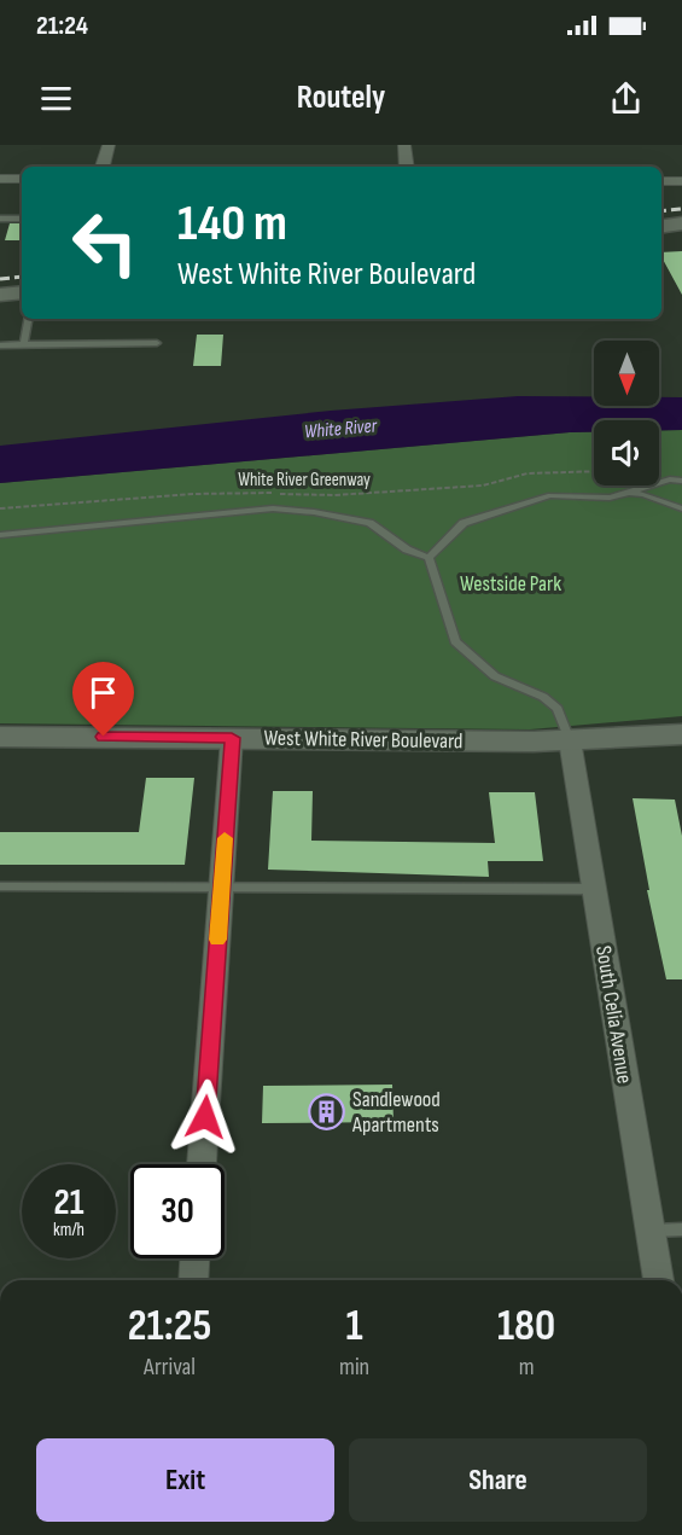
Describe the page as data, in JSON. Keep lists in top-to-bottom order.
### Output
{
  "streets": {
    "street": ["West White River Boulevard", "South Celia Avenue"],
    "path": ["White River Greenway"]
  },
  "crossings": [
    ["West White River Boulevard", "South Celia Avenue"]
  ],
  "water": ["White River"],
  "parks": ["Westside Park"],
  "places": {
    "building": ["Sandlewood Apartments"]
  },
  "north": "bottom",
  "page": {
    "status": "21:24",
    "header": "Routely",
    "turn": ["140 m", "West White River Boulevard"],
    "speed": "21 km/h",
    "limit": "30",
    "eta": [
      "21:25",
      "Arrival",
      "1",
      "min",
      "180",
      "m"
    ],
    "buttons": ["Exit", "Share"]
  }
}
